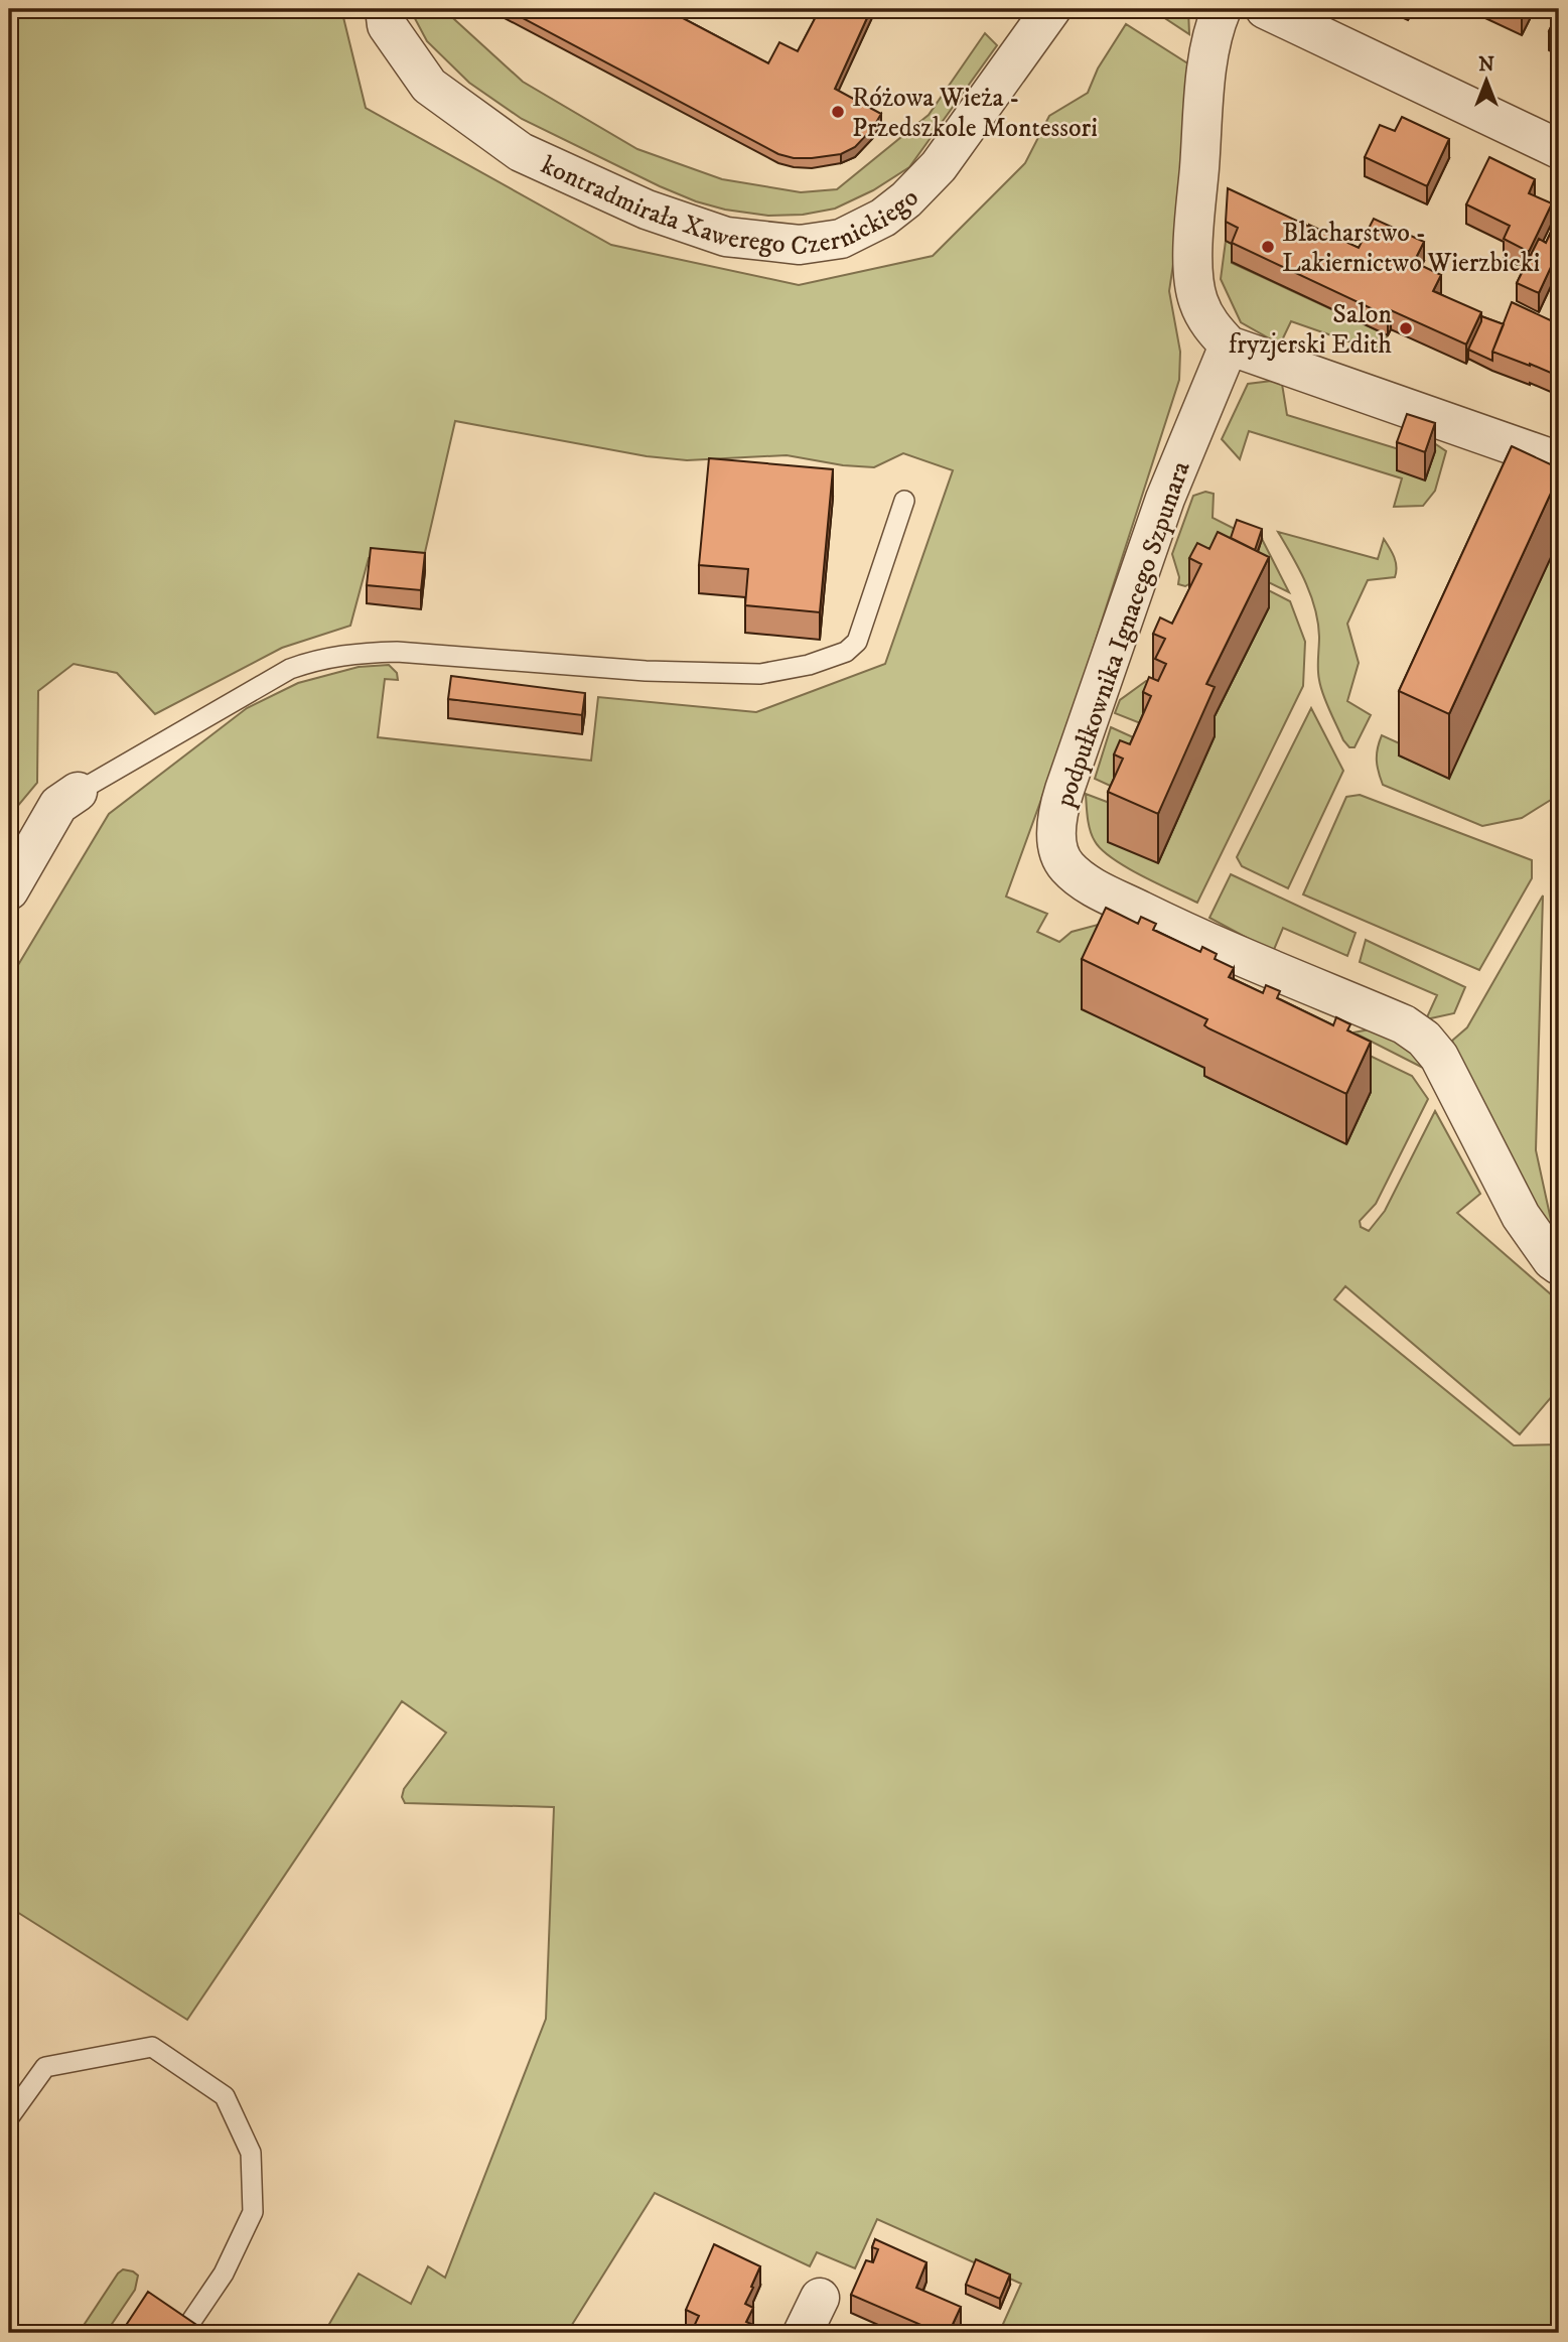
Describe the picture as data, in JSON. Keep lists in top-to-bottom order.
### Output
{
  "streets": {
    "street": ["kontradmirała Xawerego Czernickiego", "podpułkownika Ignacego Szpunara"]
  },
  "places": ["Różowa Wieża - Przedszkole Montessori", "Blacharstwo - Lakiernictwo Wierzbicki", "Salon fryzjerski Edith"],
  "north": "top"
}
